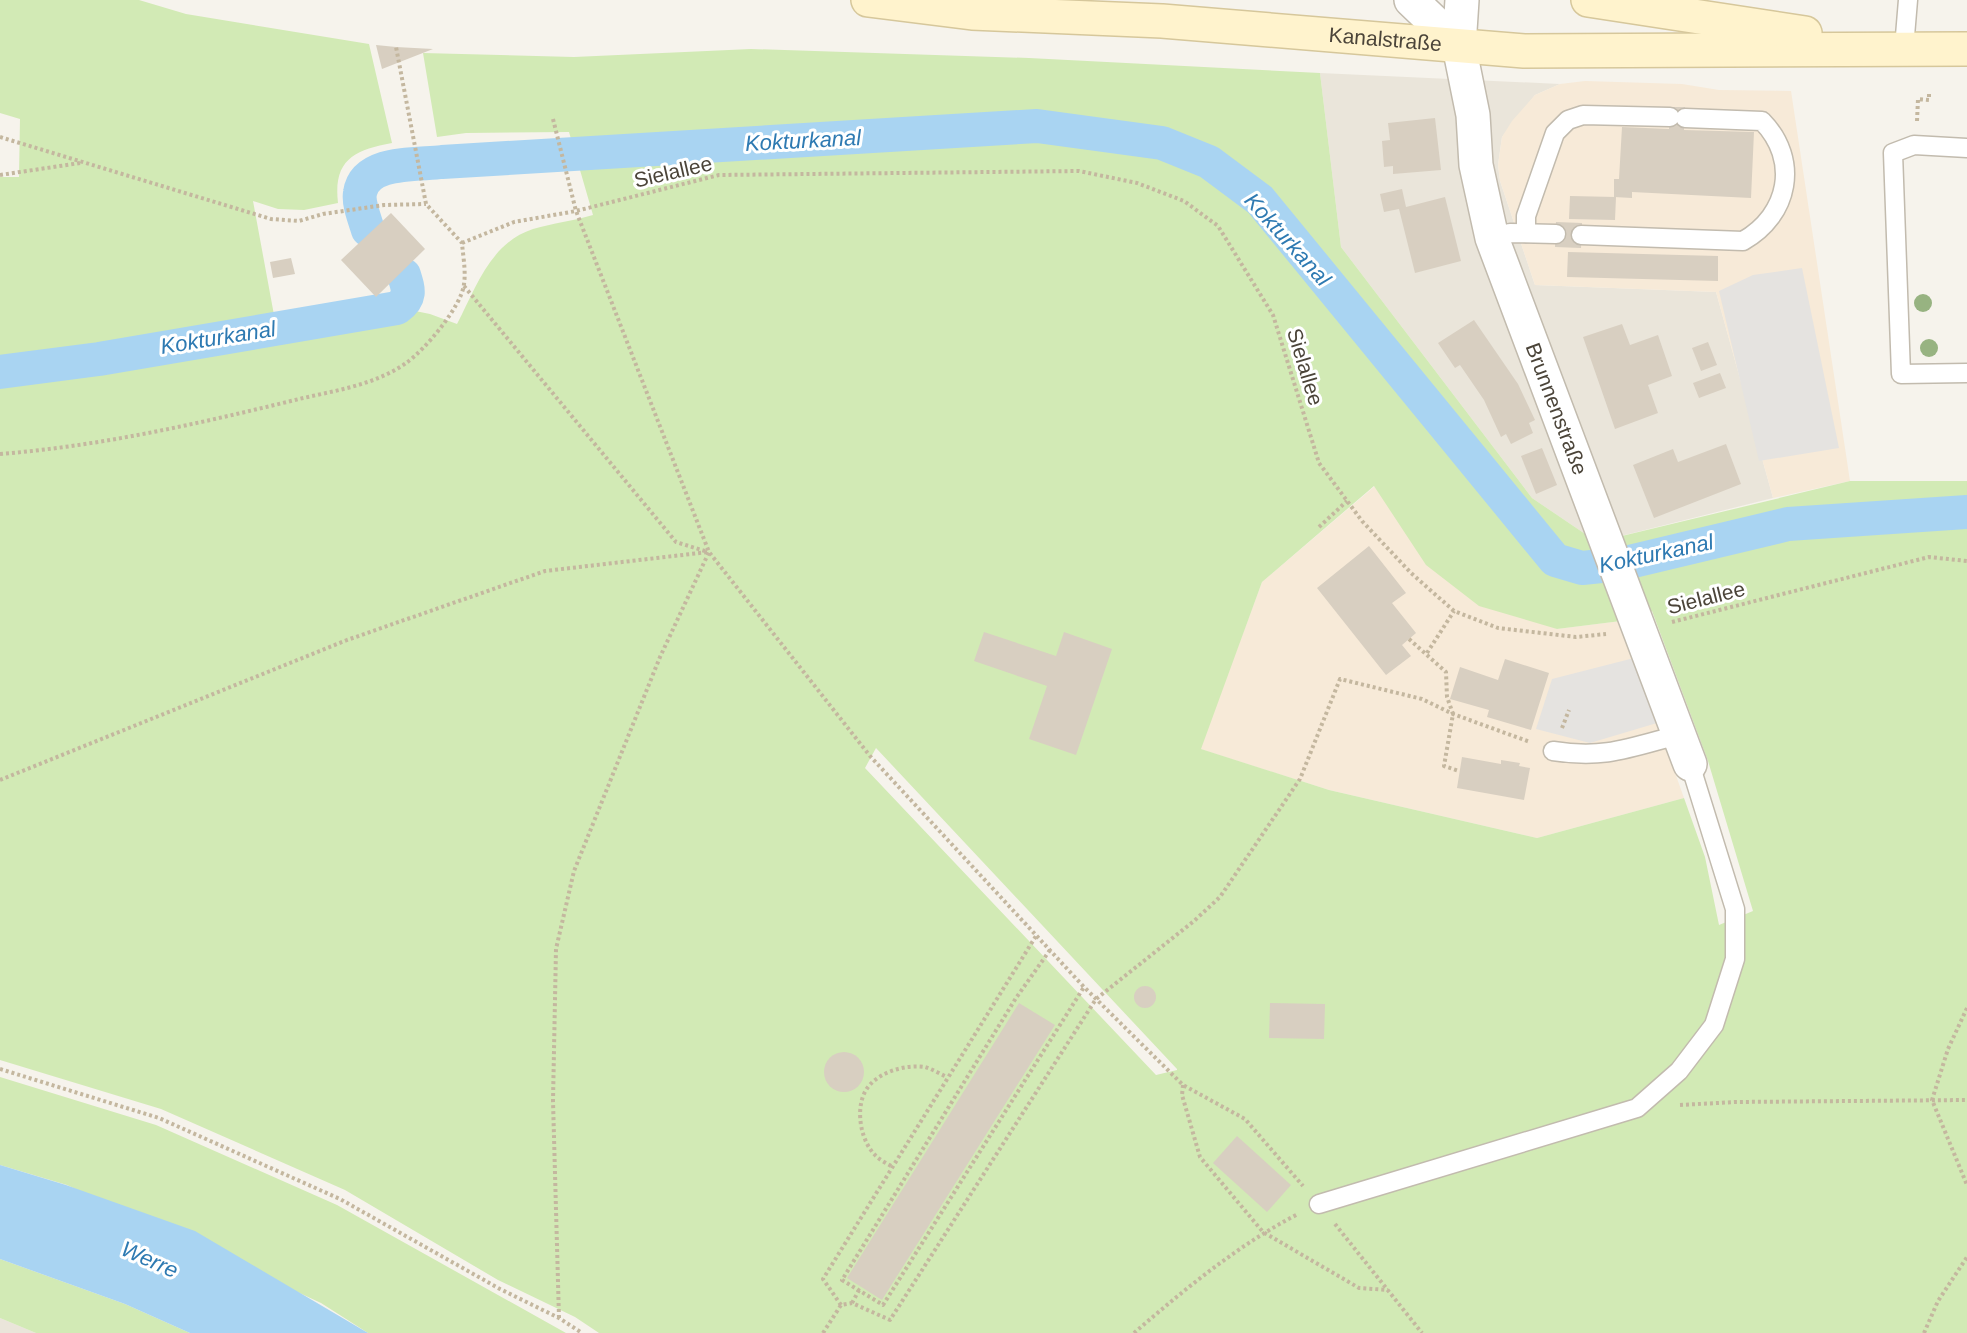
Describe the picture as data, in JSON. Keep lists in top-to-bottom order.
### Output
{
  "streets": {
    "main road": ["Kanalstraße"],
    "street": ["Brunnenstraße"],
    "path": ["Sielallee"]
  },
  "crossings": [
    ["Kanalstraße", "Brunnenstraße"],
    ["Sielallee", "Brunnenstraße"]
  ],
  "water": ["Kokturkanal", "Werre"]
}
